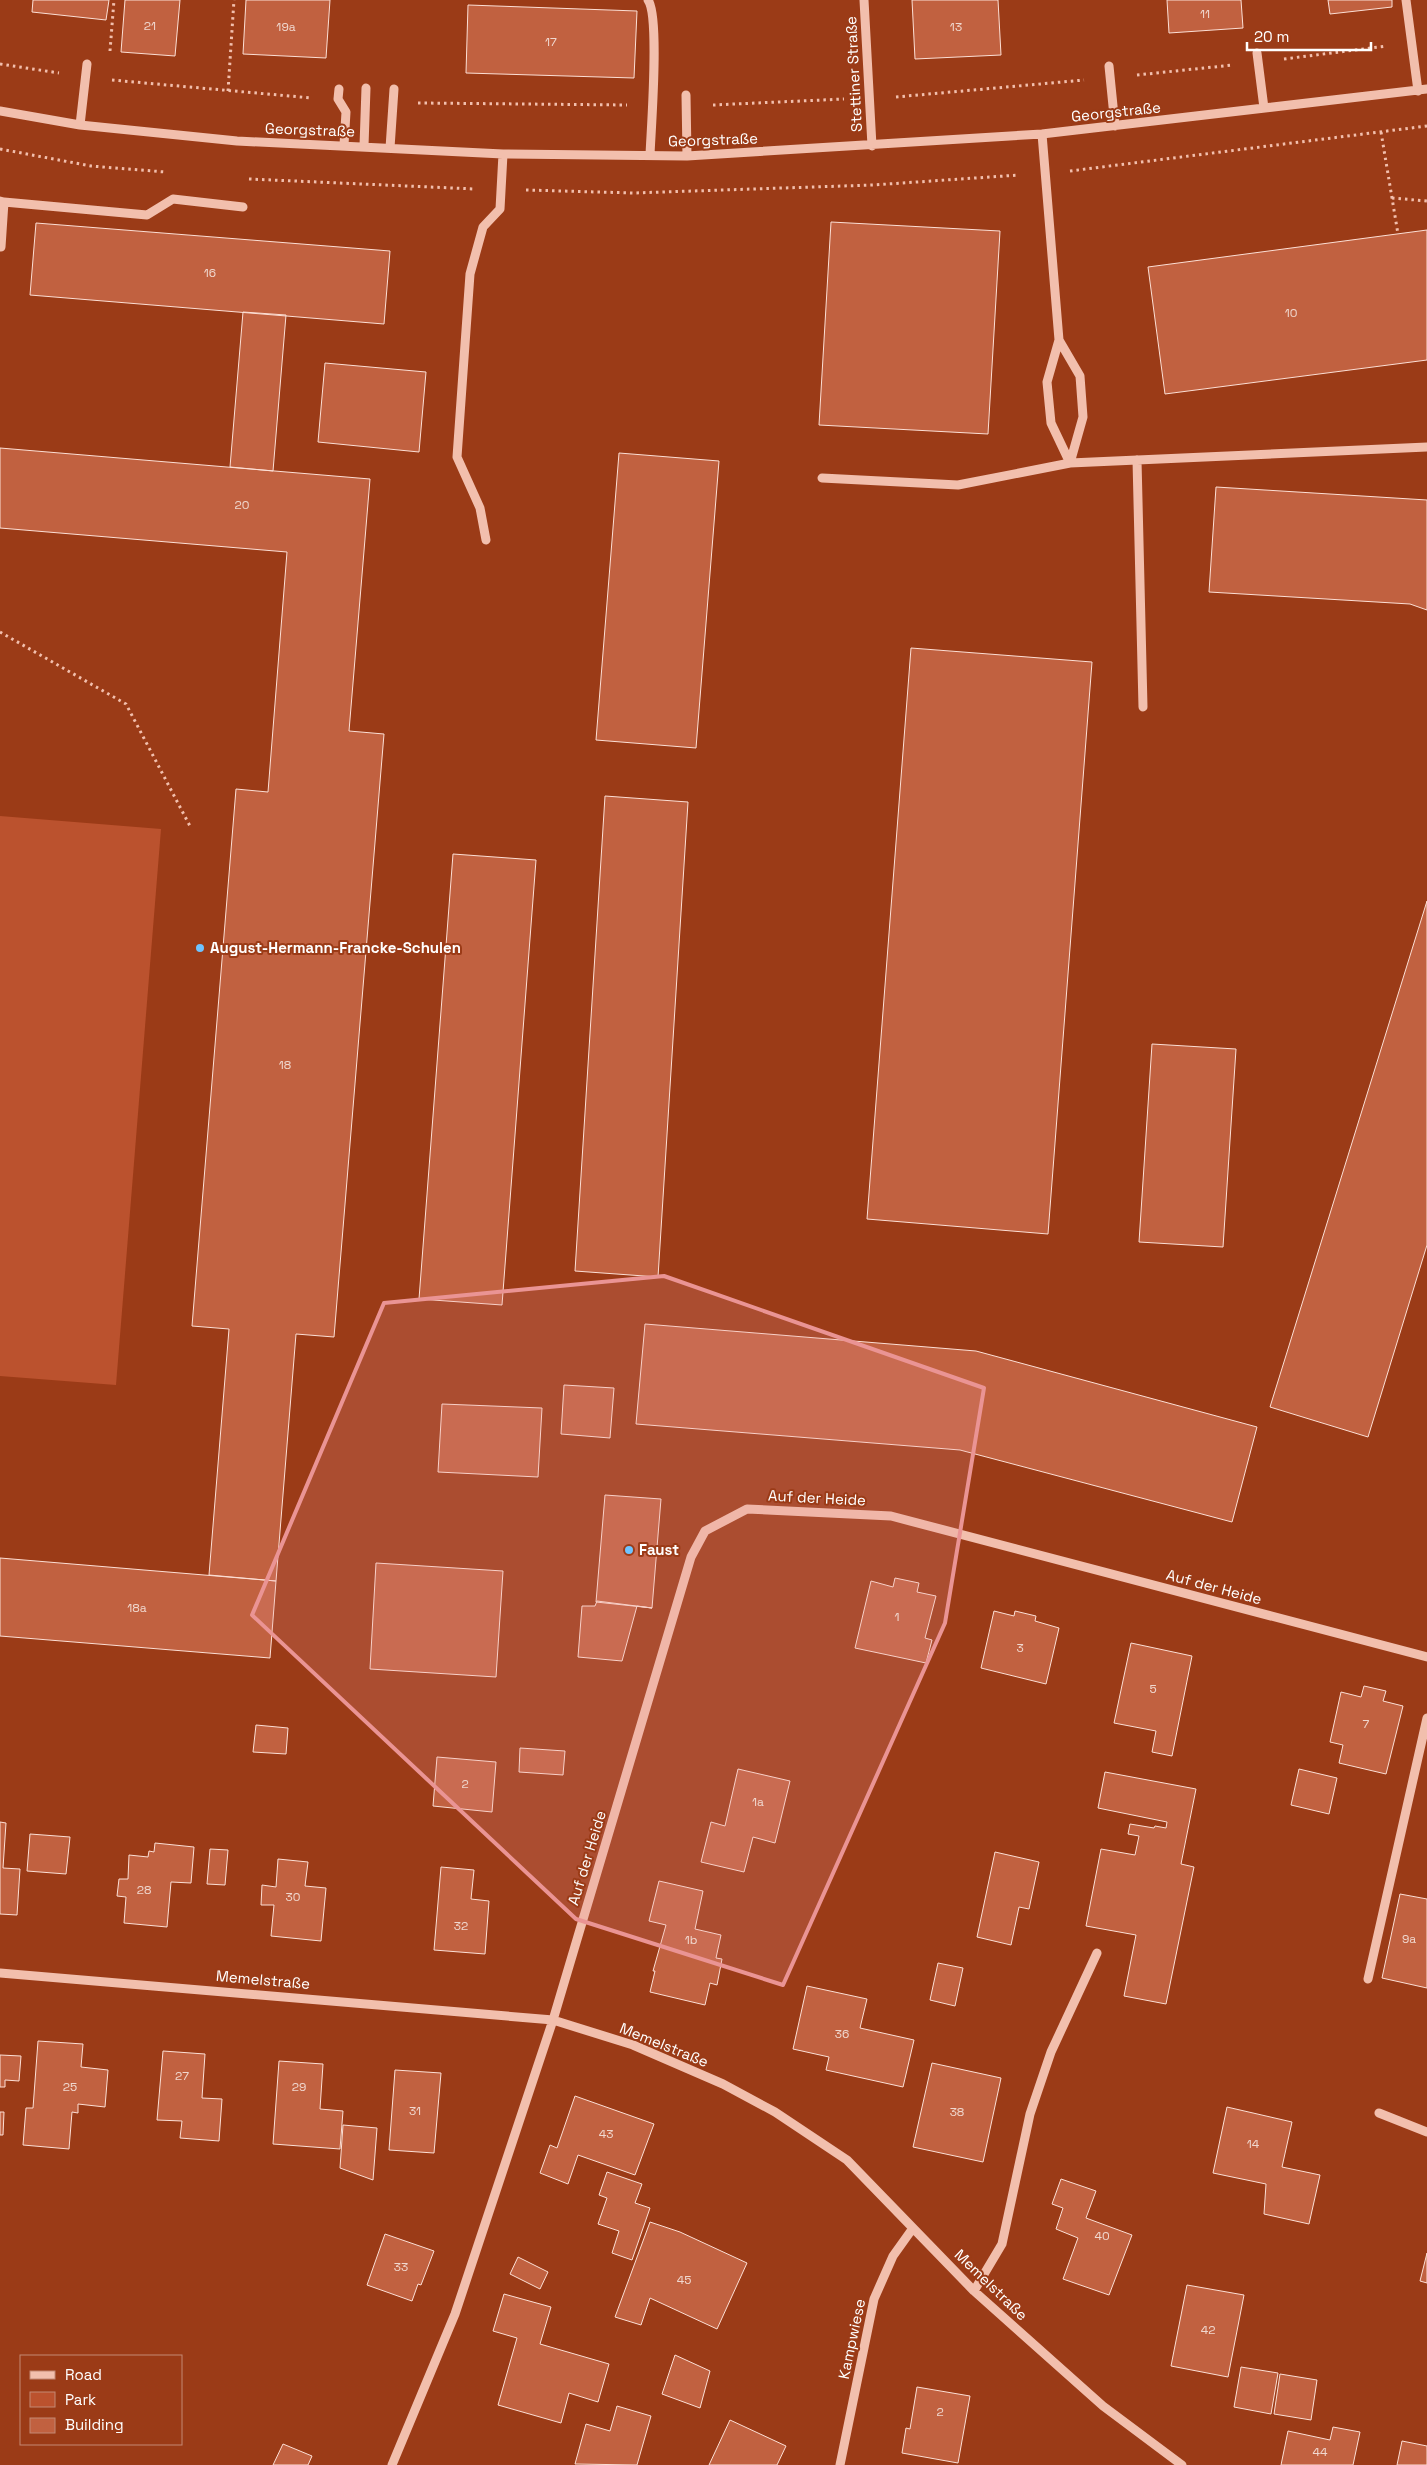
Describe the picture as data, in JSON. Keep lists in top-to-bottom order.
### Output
{
  "streets": {
    "street": [
      "Stettiner Straße",
      "Georgstraße",
      "Auf der Heide",
      "Memelstraße",
      "Kampwiese"
    ]
  },
  "crossings": [
    ["Stettiner Straße", "Georgstraße"],
    ["Auf der Heide", "Memelstraße"],
    ["Memelstraße", "Kampwiese"]
  ],
  "places": ["August-Hermann-Francke-Schulen", "Faust"],
  "house_numbers": [
    "11",
    "21",
    "19a",
    "13",
    "17",
    "16",
    "10",
    "20",
    "18",
    "18a",
    "1",
    "3",
    "5",
    "7",
    "2",
    "1a",
    "28",
    "30",
    "32",
    "9a",
    "1b",
    "36",
    "27",
    "25",
    "29",
    "31",
    "38",
    "43",
    "14",
    "40",
    "33",
    "45",
    "42",
    "2",
    "44"
  ],
  "legend": ["Road", "Park", "Building"],
  "scale_bar": "20 m"
}
